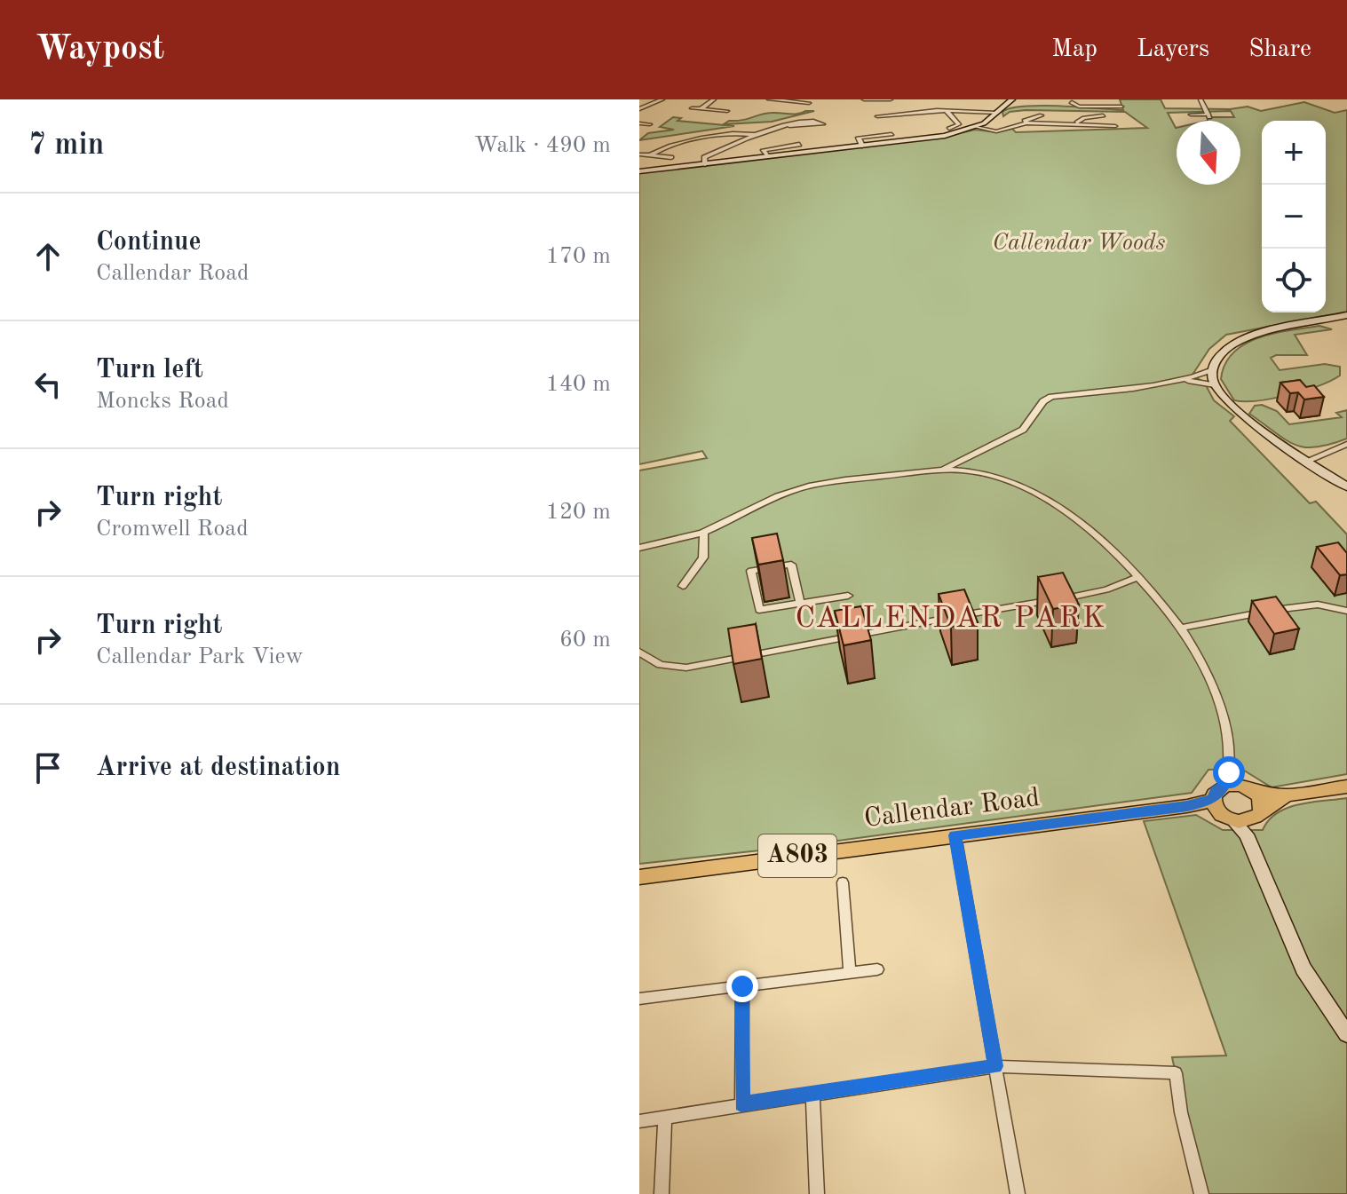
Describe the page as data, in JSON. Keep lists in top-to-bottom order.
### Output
{
  "streets": {
    "main road": ["Callendar Road", "A803"]
  },
  "crossings": [
    ["Callendar Road", "A803"]
  ],
  "districts": ["CALLENDAR PARK"],
  "parks": ["Callendar Woods"],
  "north": "bottom",
  "page": {
    "header": "Waypost",
    "nav": ["Map", "Layers", "Share"],
    "heading": ["7 min", "Walk · 490 m"],
    "map_buttons": ["+", "−"],
    "list": [
      ["Continue", "Callendar Road", "170 m"],
      ["Turn left", "Moncks Road", "140 m"],
      ["Turn right", "Cromwell Road", "120 m"],
      ["Turn right", "Callendar Park View", "60 m"],
      "Arrive at destination"
    ]
  }
}
